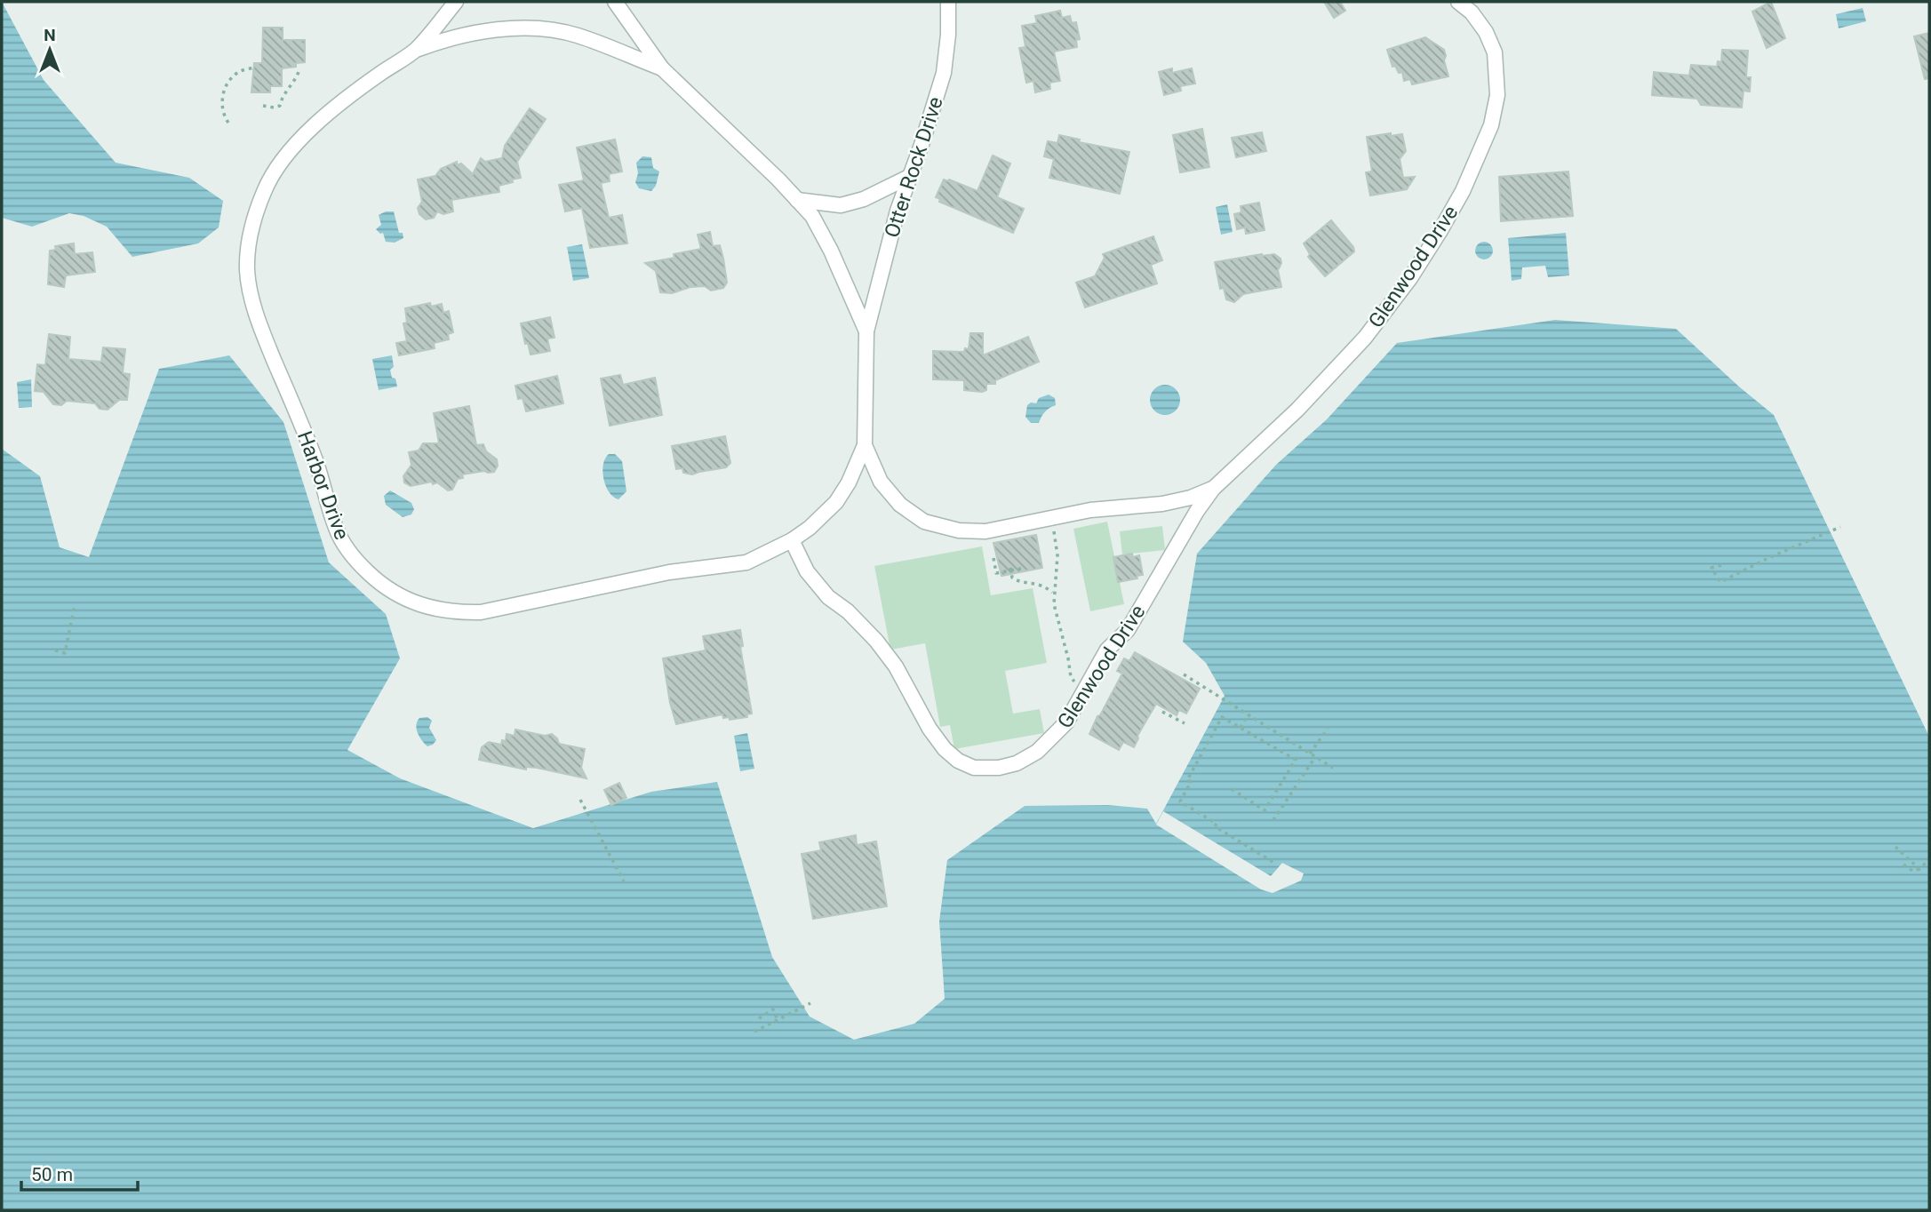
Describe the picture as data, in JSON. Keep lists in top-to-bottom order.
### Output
{
  "streets": {
    "street": ["Otter Rock Drive", "Glenwood Drive", "Harbor Drive"]
  },
  "crossings": [
    ["Otter Rock Drive", "Harbor Drive"],
    ["Glenwood Drive", "Harbor Drive"]
  ],
  "scale_bar": "50 m",
  "north": "top"
}
